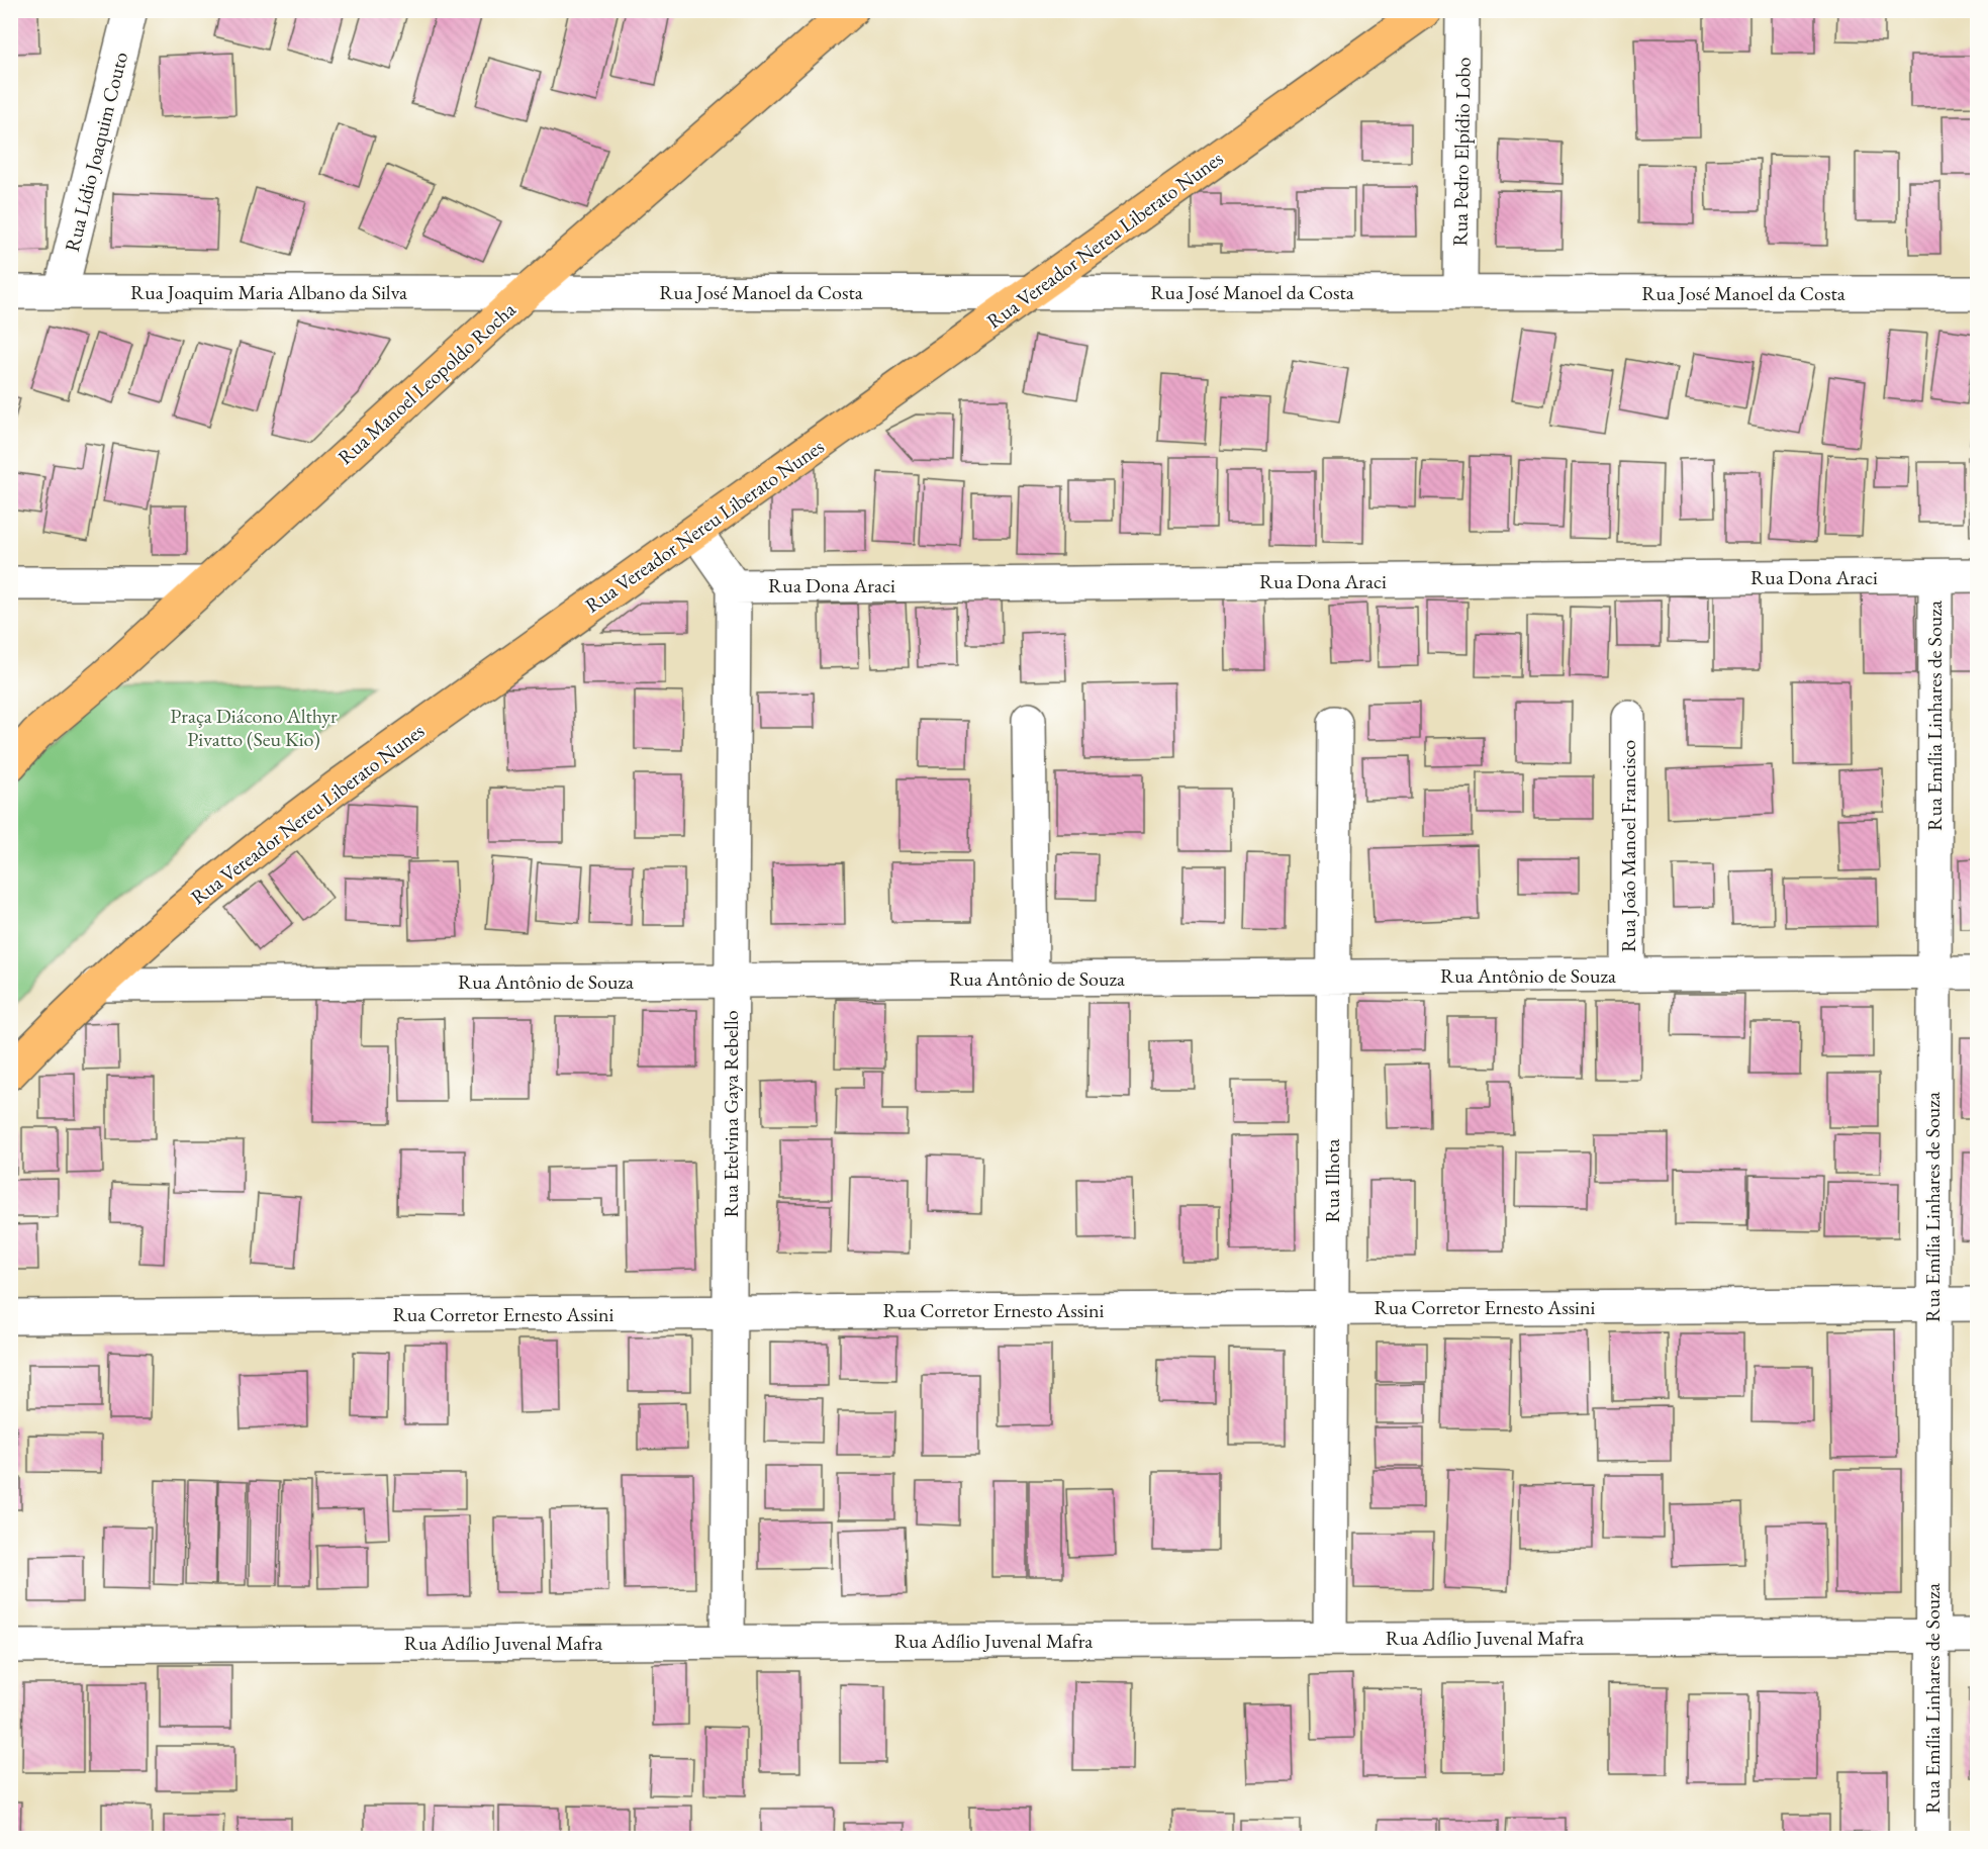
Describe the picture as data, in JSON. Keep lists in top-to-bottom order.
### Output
{
  "streets": {
    "main road": ["Rua Vereador Nereu Liberato Nunes", "Rua Manoel Leopoldo Rocha"],
    "street": [
      "Rua Lídio Joaquim Couto",
      "Rua Pedro Elpídio Lobo",
      "Rua Joaquim Maria Albano da Silva",
      "Rua José Manoel da Costa",
      "Rua Dona Araci",
      "Rua Emília Linhares de Souza",
      "Rua João Manoel Francisco",
      "Rua Antônio de Souza",
      "Rua Etelvina Gaya Rebello",
      "Rua Ilhota",
      "Rua Corretor Ernesto Assini",
      "Rua Adílio Juvenal Mafra"
    ]
  },
  "crossings": [
    ["Rua Lídio Joaquim Couto", "Rua Joaquim Maria Albano da Silva"],
    ["Rua Pedro Elpídio Lobo", "Rua José Manoel da Costa"],
    ["Rua Vereador Nereu Liberato Nunes", "Rua José Manoel da Costa"],
    ["Rua Vereador Nereu Liberato Nunes", "Rua Antônio de Souza"],
    ["Rua Joaquim Maria Albano da Silva", "Rua José Manoel da Costa"],
    ["Rua Joaquim Maria Albano da Silva", "Rua Manoel Leopoldo Rocha"],
    ["Rua José Manoel da Costa", "Rua Manoel Leopoldo Rocha"],
    ["Rua Dona Araci", "Rua Emília Linhares de Souza"],
    ["Rua Dona Araci", "Rua Etelvina Gaya Rebello"],
    ["Rua Emília Linhares de Souza", "Rua Antônio de Souza"],
    ["Rua Emília Linhares de Souza", "Rua Corretor Ernesto Assini"],
    ["Rua Emília Linhares de Souza", "Rua Adílio Juvenal Mafra"],
    ["Rua João Manoel Francisco", "Rua Antônio de Souza"],
    ["Rua Antônio de Souza", "Rua Etelvina Gaya Rebello"],
    ["Rua Antônio de Souza", "Rua Ilhota"],
    ["Rua Etelvina Gaya Rebello", "Rua Corretor Ernesto Assini"],
    ["Rua Etelvina Gaya Rebello", "Rua Adílio Juvenal Mafra"],
    ["Rua Ilhota", "Rua Corretor Ernesto Assini"],
    ["Rua Ilhota", "Rua Adílio Juvenal Mafra"]
  ],
  "parks": ["Praça Diácono Althyr Pivatto (Seu Kio)"]
}
